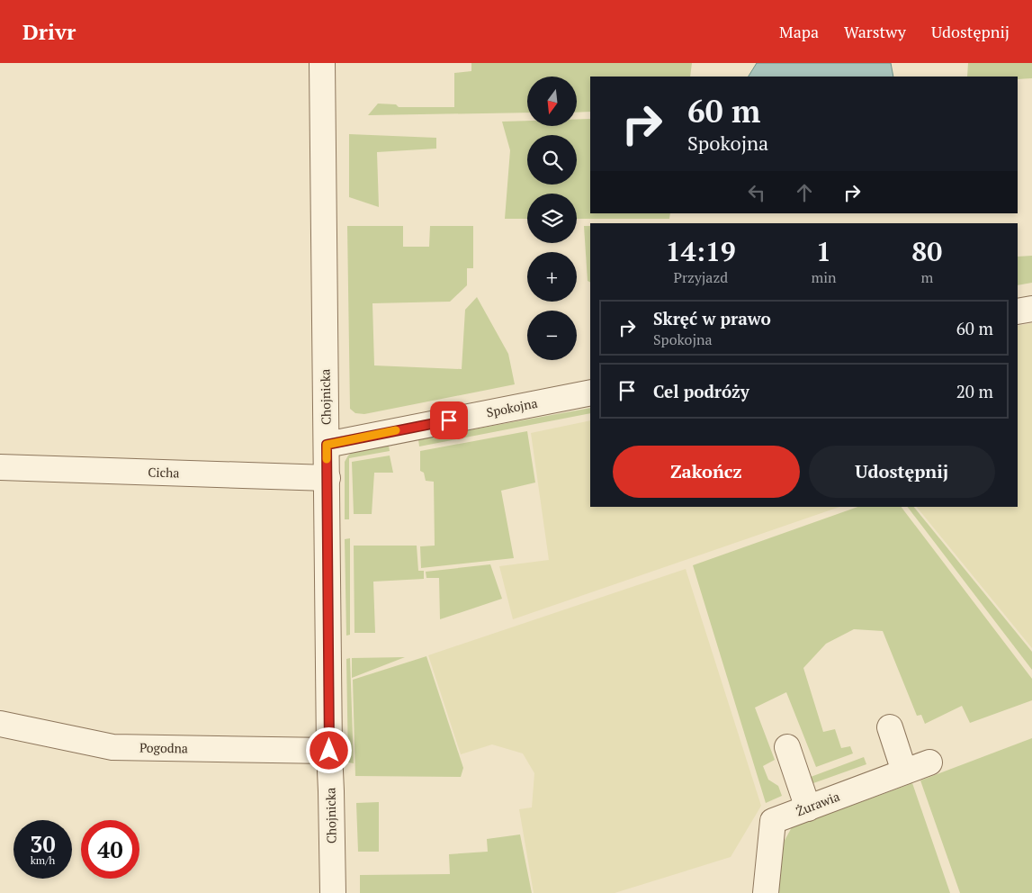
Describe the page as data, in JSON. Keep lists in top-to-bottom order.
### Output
{
  "streets": {
    "street": [
      "Chojnicka",
      "Spokojna",
      "Cicha",
      "Pogodna",
      "Żurawia"
    ]
  },
  "crossings": [
    ["Chojnicka", "Spokojna"],
    ["Chojnicka", "Cicha"],
    ["Chojnicka", "Pogodna"]
  ],
  "north": "bottom",
  "page": {
    "header": "Drivr",
    "nav": ["Mapa", "Warstwy", "Udostępnij"],
    "map_buttons": ["+", "−"],
    "turn": ["60 m", "Spokojna"],
    "eta": [
      "14:19",
      "Przyjazd",
      "1",
      "min",
      "80",
      "m"
    ],
    "list": [
      {
        "name": "Skręć w prawo",
        "note": "Spokojna",
        "value": "60 m"
      },
      {
        "name": "Cel podróży",
        "value": "20 m"
      }
    ],
    "buttons": ["Zakończ", "Udostępnij"],
    "speed": "30 km/h",
    "limit": "40"
  }
}
